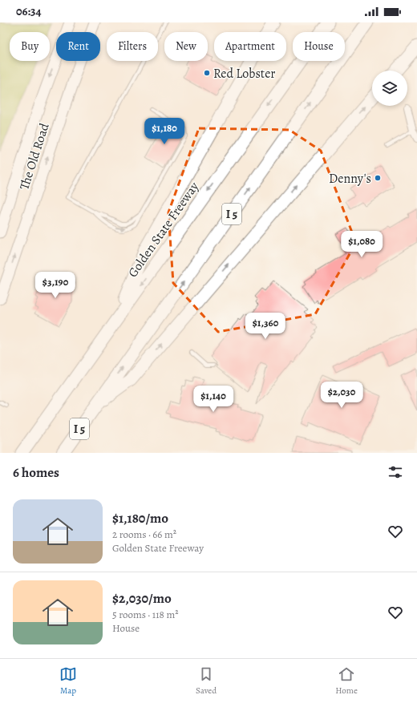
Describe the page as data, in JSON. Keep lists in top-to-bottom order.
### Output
{
  "streets": {
    "highway": ["I 5", "Golden State Freeway"],
    "main road": ["The Old Road"]
  },
  "crossings": [
    ["I 5", "Golden State Freeway"]
  ],
  "places": ["Red Lobster", "Denny's"],
  "page": {
    "status": "06:34",
    "chip": [
      "Buy",
      "Rent",
      "Filters",
      "New",
      "Apartment",
      "House"
    ],
    "price": [
      "$1,180",
      "$1,080",
      "$3,190",
      "$1,360",
      "$2,030",
      "$1,140"
    ],
    "heading": "6 homes",
    "list": [
      {
        "name": "$1,180/mo",
        "note": "2 rooms · 66 m² · Golden State Freeway"
      },
      {
        "name": "$2,030/mo",
        "note": "5 rooms · 118 m² · House"
      }
    ],
    "tabs": ["Map", "Saved", "Home"]
  }
}
